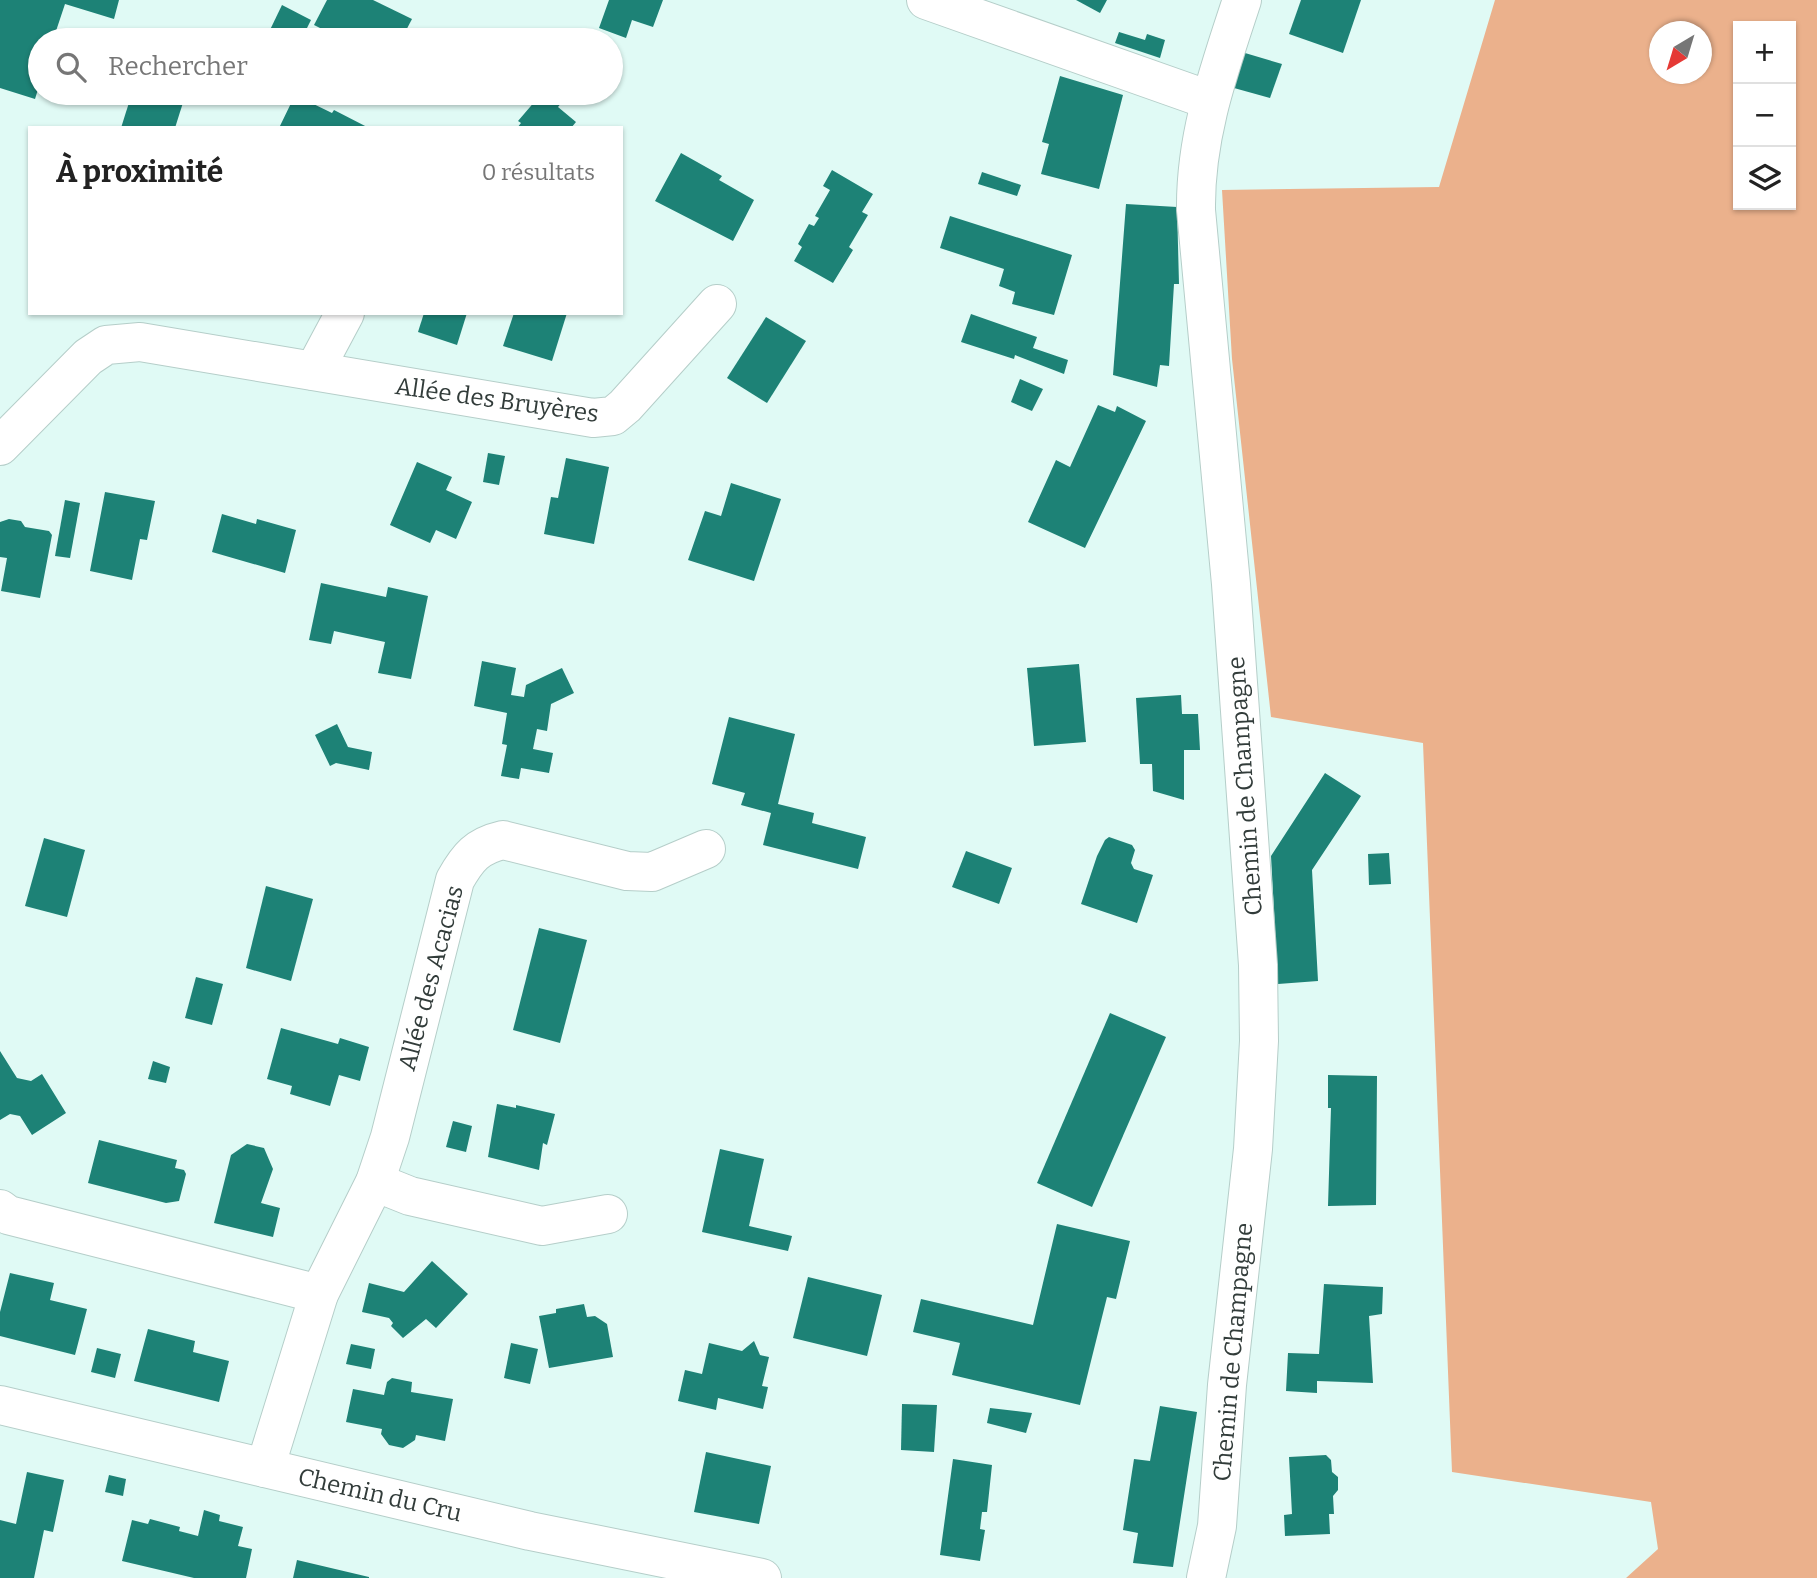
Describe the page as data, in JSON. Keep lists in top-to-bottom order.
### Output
{
  "streets": {
    "street": [
      "Allée des Bruyères",
      "Chemin de Champagne",
      "Allée des Acacias",
      "Chemin du Cru"
    ]
  },
  "crossings": [
    ["Allée des Acacias", "Chemin du Cru"]
  ],
  "north": "bottom left",
  "page": {
    "map_buttons": ["+", "−"],
    "search": "Rechercher",
    "heading": ["À proximité", "0 résultats"]
  }
}
